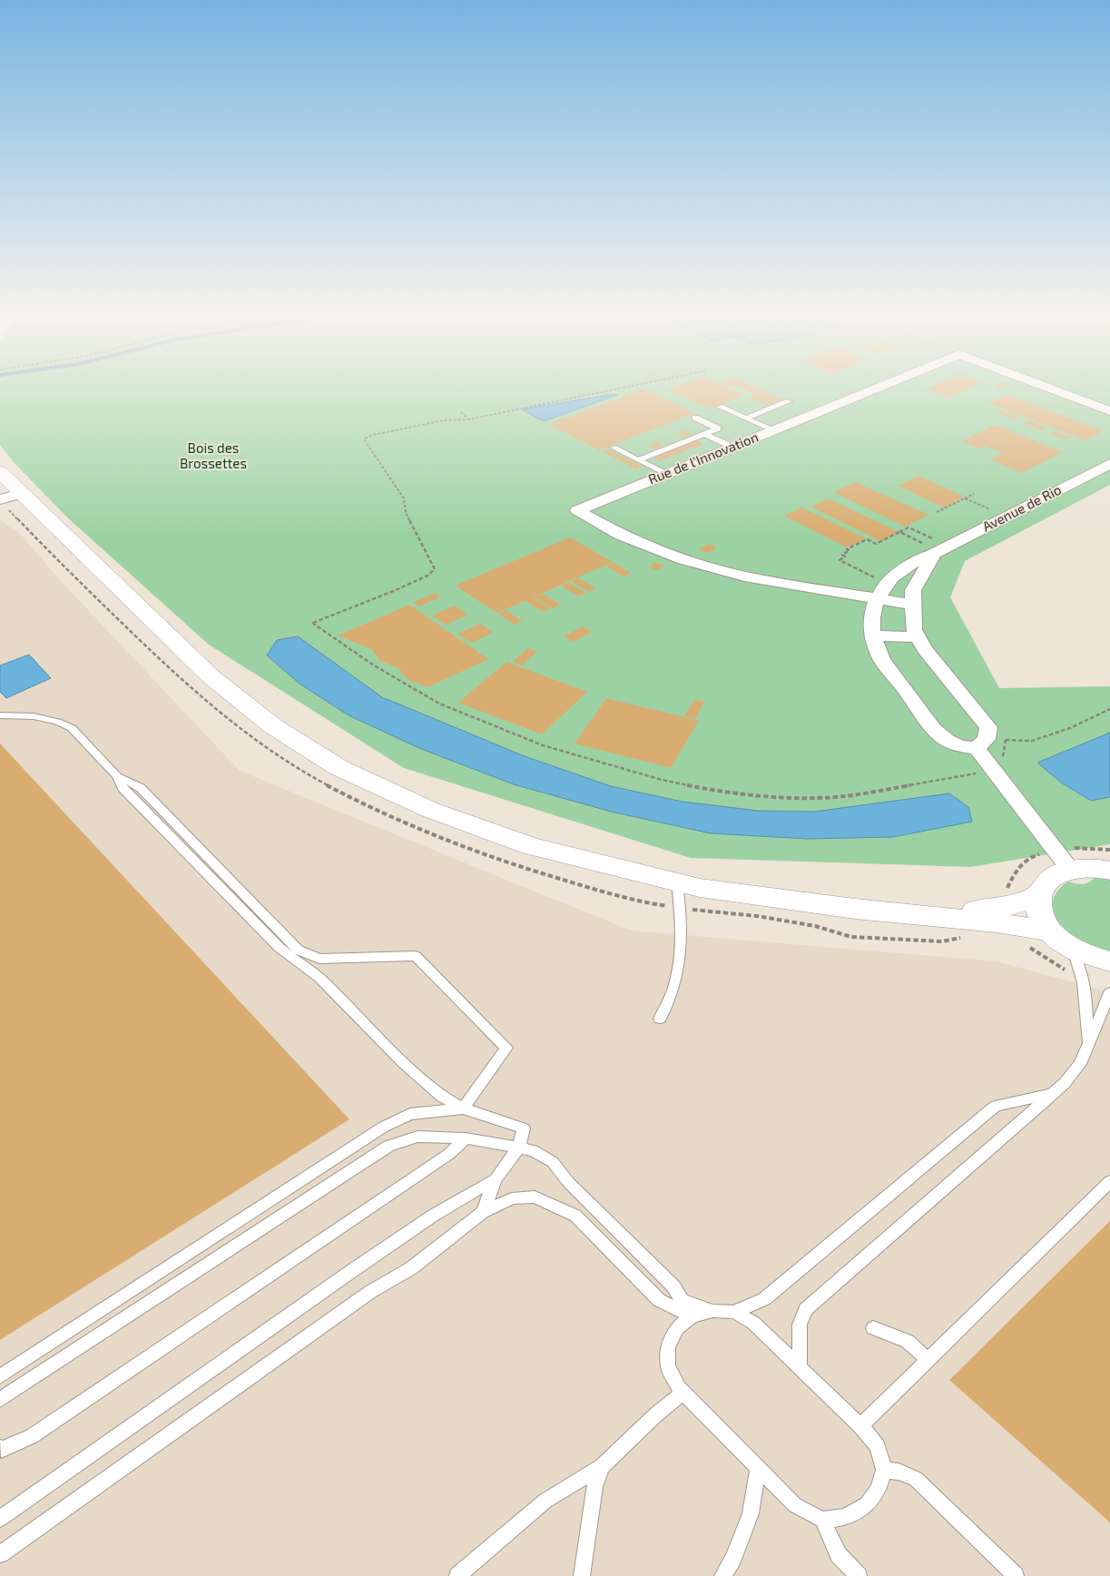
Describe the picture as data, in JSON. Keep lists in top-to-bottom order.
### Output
{
  "streets": {
    "street": ["Rue de l'Innovation", "Avenue de Rio"]
  },
  "crossings": [
    ["Rue de l'Innovation", "Avenue de Rio"]
  ],
  "parks": ["Bois des Brossettes"]
}
